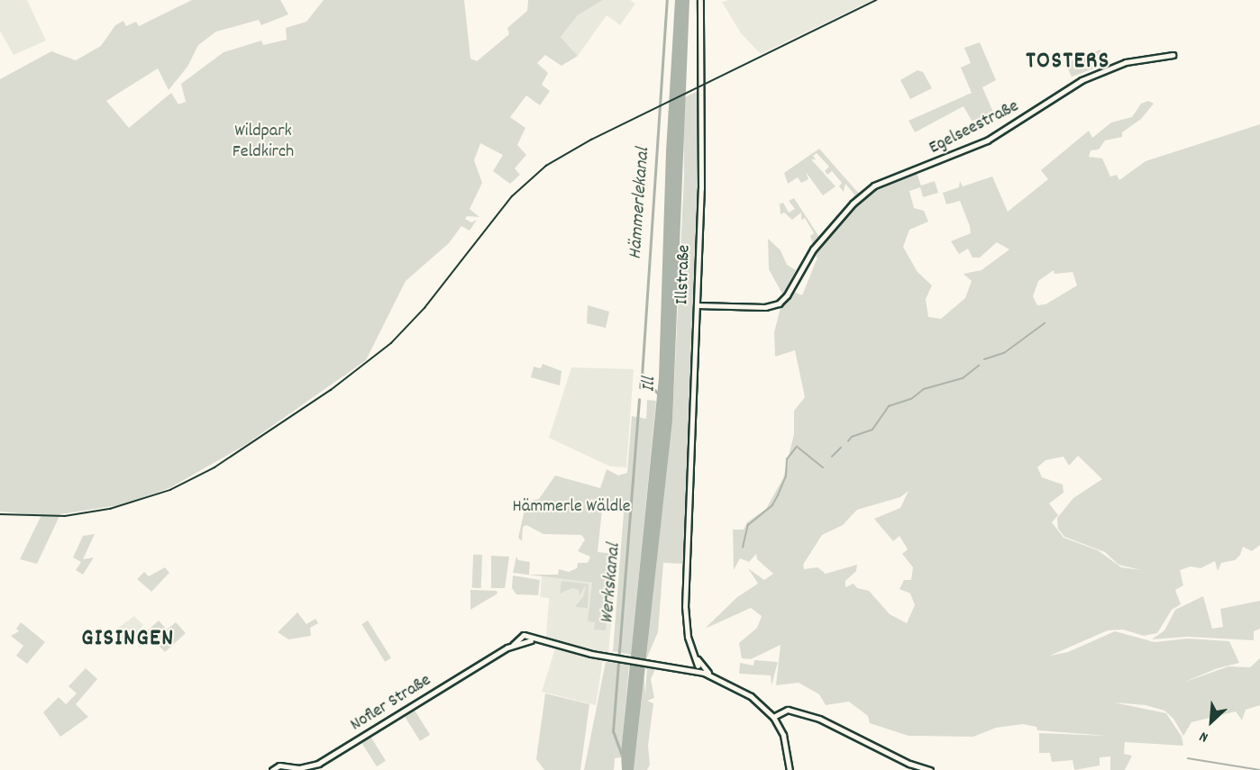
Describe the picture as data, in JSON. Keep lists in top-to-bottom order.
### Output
{
  "streets": {
    "main road": ["Egelseestraße", "Illstraße", "Nofler Straße"]
  },
  "crossings": [
    ["Egelseestraße", "Illstraße"],
    ["Illstraße", "Nofler Straße"]
  ],
  "districts": ["TOSTERS", "GISINGEN"],
  "water": ["Hämmerlekanal", "Ill", "Werkskanal"],
  "parks": ["Wildpark Feldkirch", "Hämmerle Wäldle"],
  "north": "bottom left"
}
